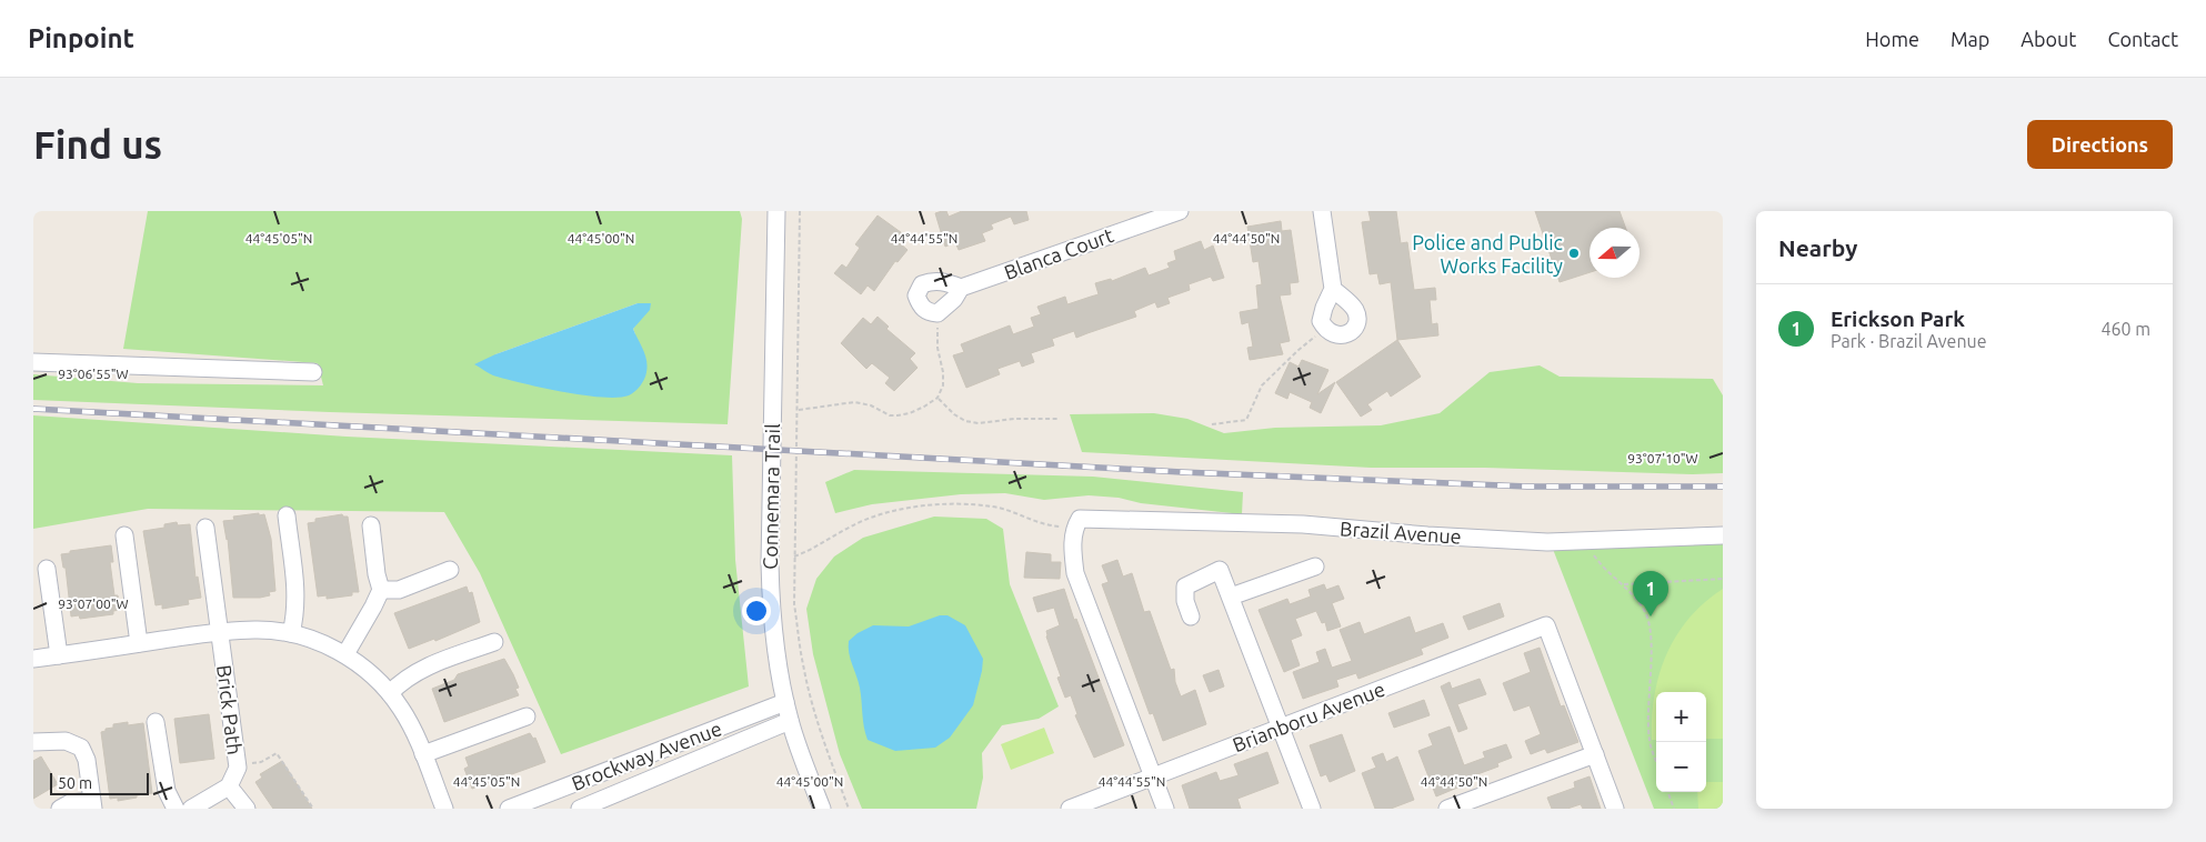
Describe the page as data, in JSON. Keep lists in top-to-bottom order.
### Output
{
  "streets": {
    "street": [
      "Blanca Court",
      "Connemara Trail",
      "Brazil Avenue",
      "Brick Path",
      "Brianboru Avenue",
      "Brockway Avenue"
    ]
  },
  "crossings": [
    ["Connemara Trail", "Brockway Avenue"]
  ],
  "places": ["Police and Public Works Facility"],
  "scale_bar": "50 m",
  "north": "left",
  "page": {
    "header": "Pinpoint",
    "nav": [
      "Home",
      "Map",
      "About",
      "Contact"
    ],
    "buttons": "Directions",
    "title": "Find us",
    "heading": "Nearby",
    "list": [
      {
        "mark": "1",
        "name": "Erickson Park",
        "note": "Park · Brazil Avenue",
        "value": "460 m"
      }
    ],
    "pins": "1",
    "map_buttons": ["+", "−"],
    "scale": "50 m"
  },
  "coordinates": [
    "44°45'05\"N",
    "44°45'00\"N",
    "44°44'55\"N",
    "44°44'50\"N",
    "93°06'55\"W",
    "93°07'10\"W",
    "93°07'00\"W"
  ]
}
